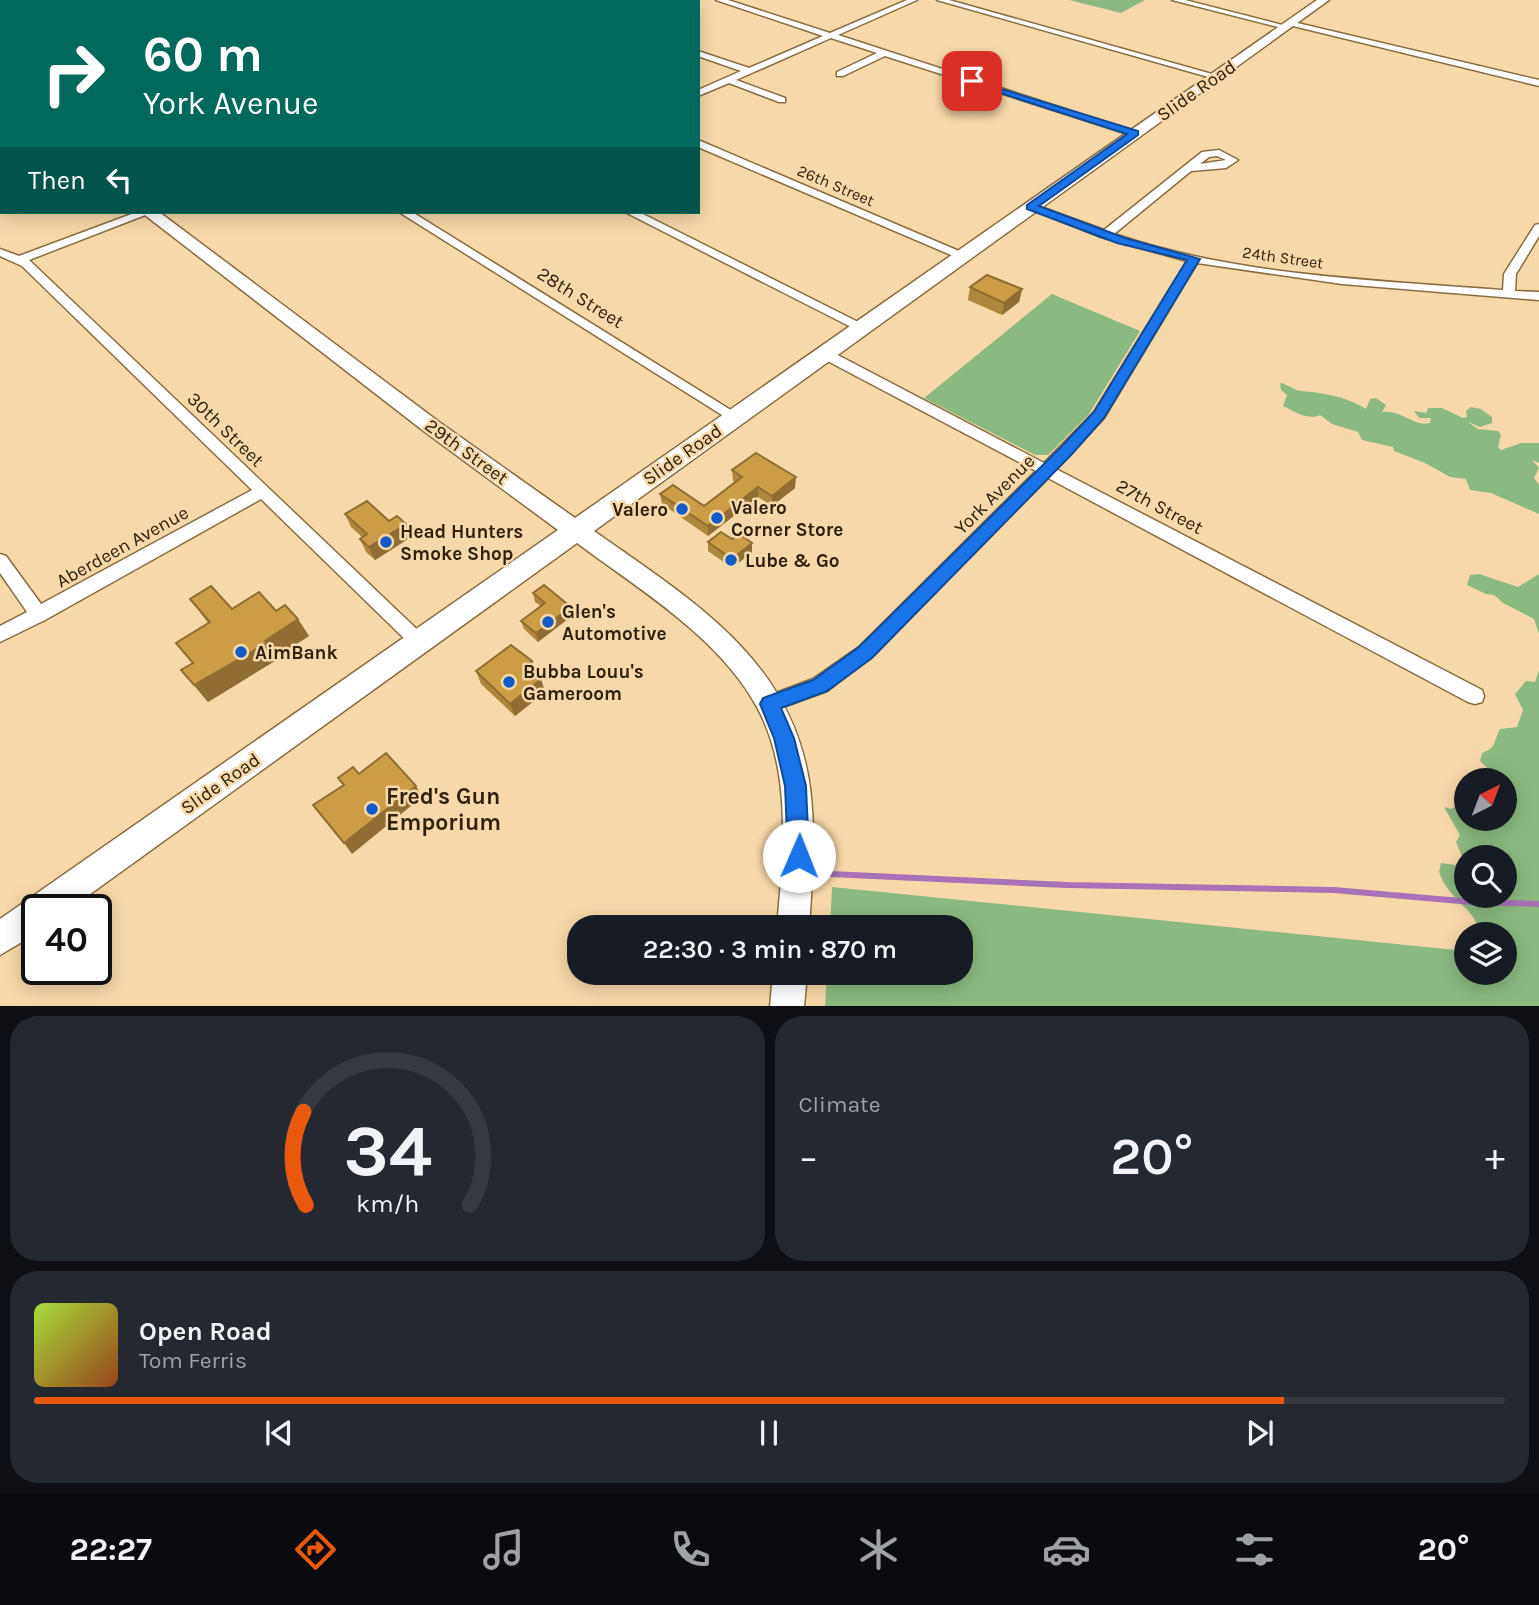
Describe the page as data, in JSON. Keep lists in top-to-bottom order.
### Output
{
  "streets": {
    "main road": ["Slide Road", "29th Street"],
    "street": [
      "26th Street",
      "24th Street",
      "28th Street",
      "30th Street",
      "York Avenue",
      "27th Street",
      "Aberdeen Avenue"
    ]
  },
  "crossings": [
    ["Slide Road", "26th Street"],
    ["Slide Road", "24th Street"],
    ["Slide Road", "28th Street"],
    ["Slide Road", "30th Street"],
    ["Slide Road", "29th Street"],
    ["Slide Road", "27th Street"],
    ["24th Street", "York Avenue"],
    ["30th Street", "Aberdeen Avenue"],
    ["29th Street", "York Avenue"],
    ["York Avenue", "27th Street"]
  ],
  "places": [
    "Valero",
    "Valero Corner Store",
    "Head Hunters Smoke Shop",
    "Lube & Go",
    "Glen's Automotive",
    "AimBank",
    "Bubba Louu's Gameroom",
    "Fred's Gun Emporium"
  ],
  "north": "top right",
  "page": {
    "turn": ["60 m", "York Avenue"],
    "then": "Then",
    "limit": "40",
    "trip": "22:30 · 3 min · 870 m",
    "tile": "Climate",
    "heat": ["−", "20°", "+"],
    "song": ["Open Road", "Tom Ferris"],
    "tabs": ["22:27", "20°"],
    "gauge": ["34", "km/h"]
  }
}
